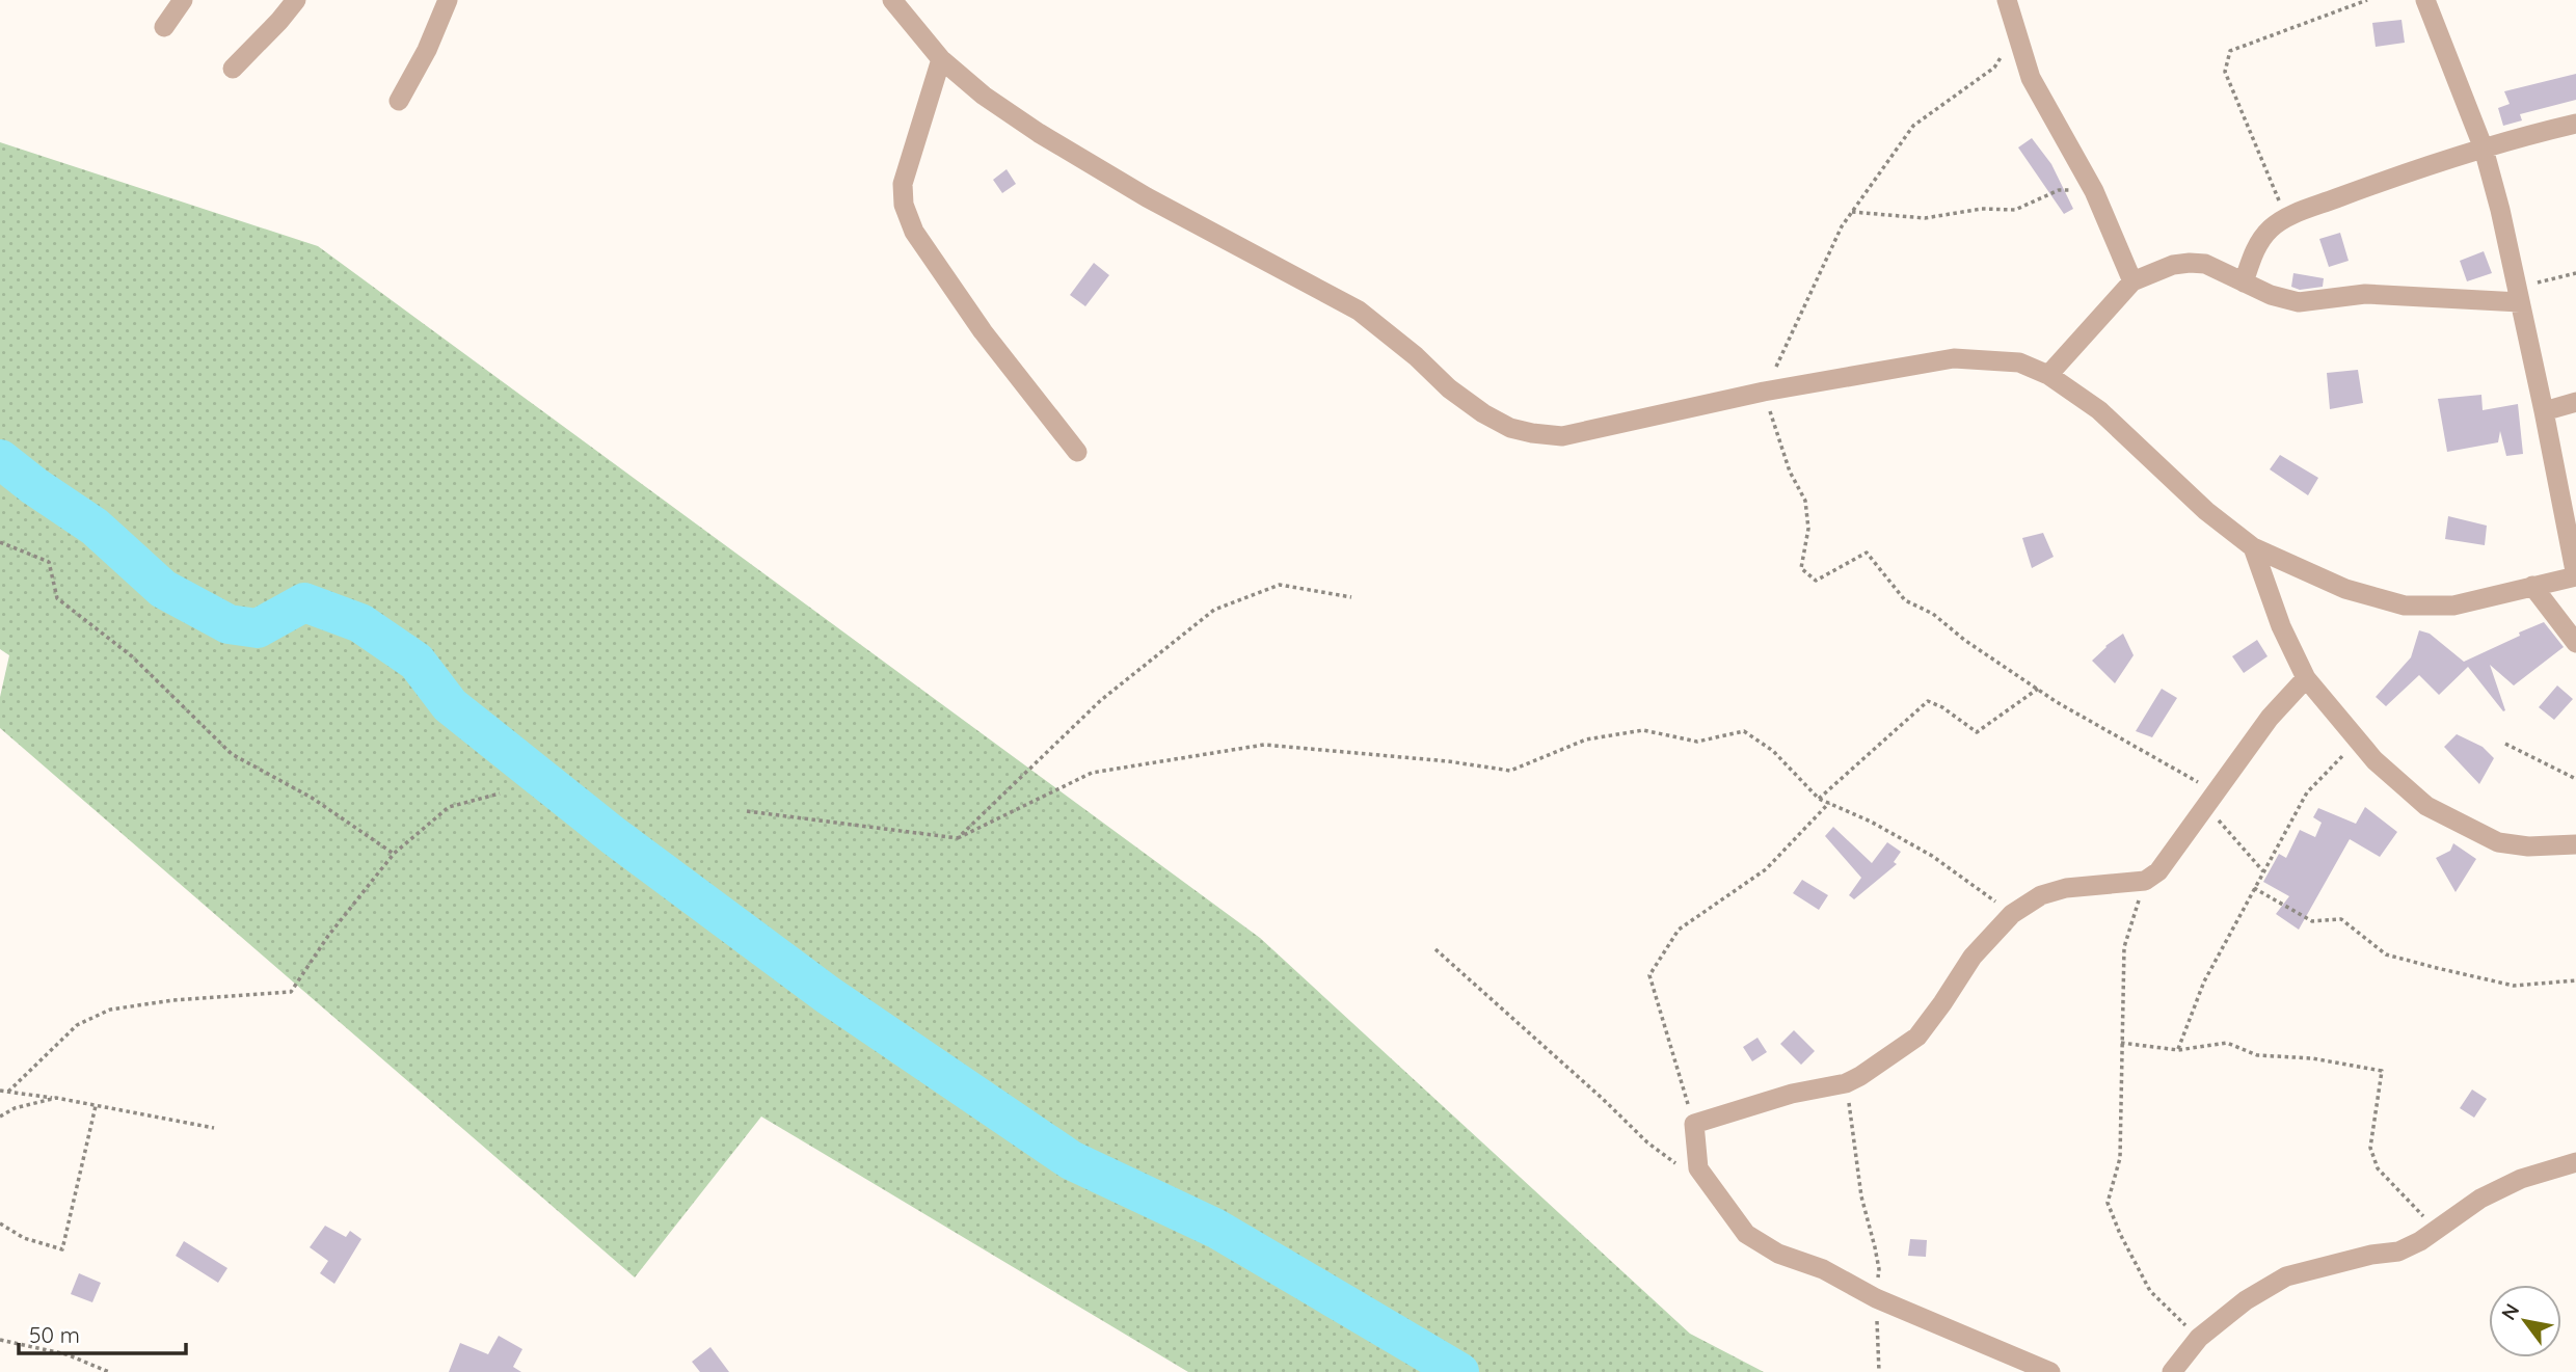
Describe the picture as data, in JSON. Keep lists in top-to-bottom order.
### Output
{
  "scale_bar": "50 m",
  "north": "top left"
}
